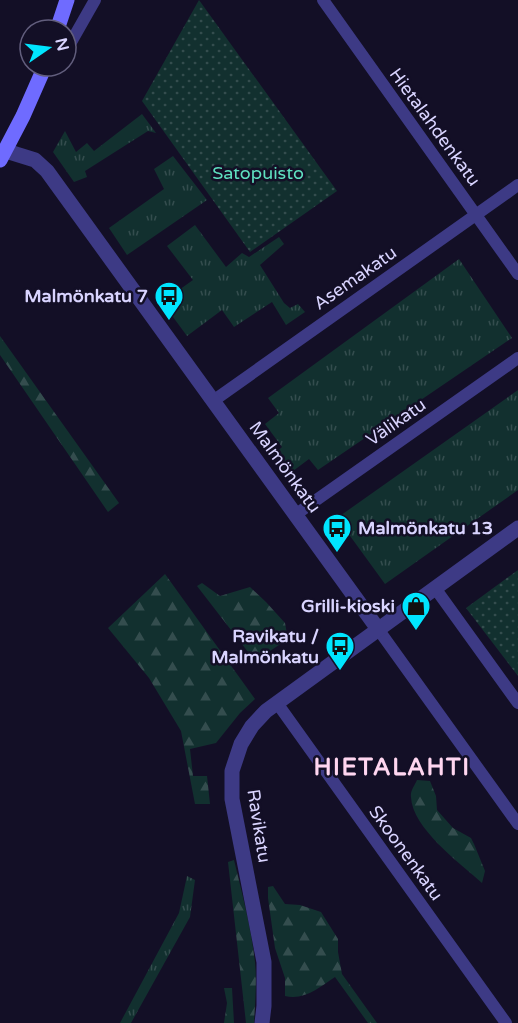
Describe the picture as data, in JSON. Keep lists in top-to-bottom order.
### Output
{
  "streets": {
    "street": [
      "Hietalahdenkatu",
      "Asemakatu",
      "Välikatu",
      "Malmönkatu",
      "Ravikatu",
      "Skoonenkatu"
    ]
  },
  "crossings": [
    ["Hietalahdenkatu", "Asemakatu"],
    ["Asemakatu", "Malmönkatu"],
    ["Välikatu", "Malmönkatu"],
    ["Malmönkatu", "Ravikatu"],
    ["Ravikatu", "Skoonenkatu"]
  ],
  "districts": ["HIETALAHTI"],
  "parks": ["Satopuisto"],
  "places": {
    "bus stop": ["Malmönkatu 7", "Malmönkatu 13", "Ravikatu / Malmönkatu"],
    "shop": ["Grilli-kioski"]
  },
  "north": "right"
}
